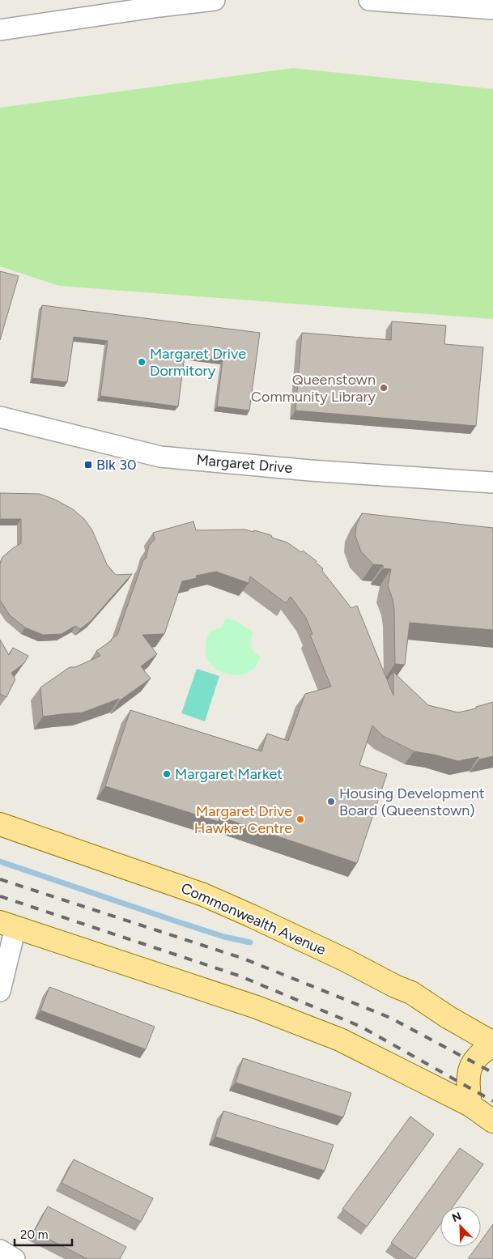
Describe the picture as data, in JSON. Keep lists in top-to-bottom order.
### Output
{
  "streets": {
    "main road": ["Commonwealth Avenue"],
    "street": ["Margaret Drive"]
  },
  "places": {
    "other": [
      "Margaret Drive Dormitory",
      "Queenstown Community Library",
      "Margaret Market",
      "Housing Development Board (Queenstown)",
      "Margaret Drive Hawker Centre"
    ],
    "transit": ["Blk 30"]
  },
  "scale_bar": "20 m",
  "north": "top left"
}
